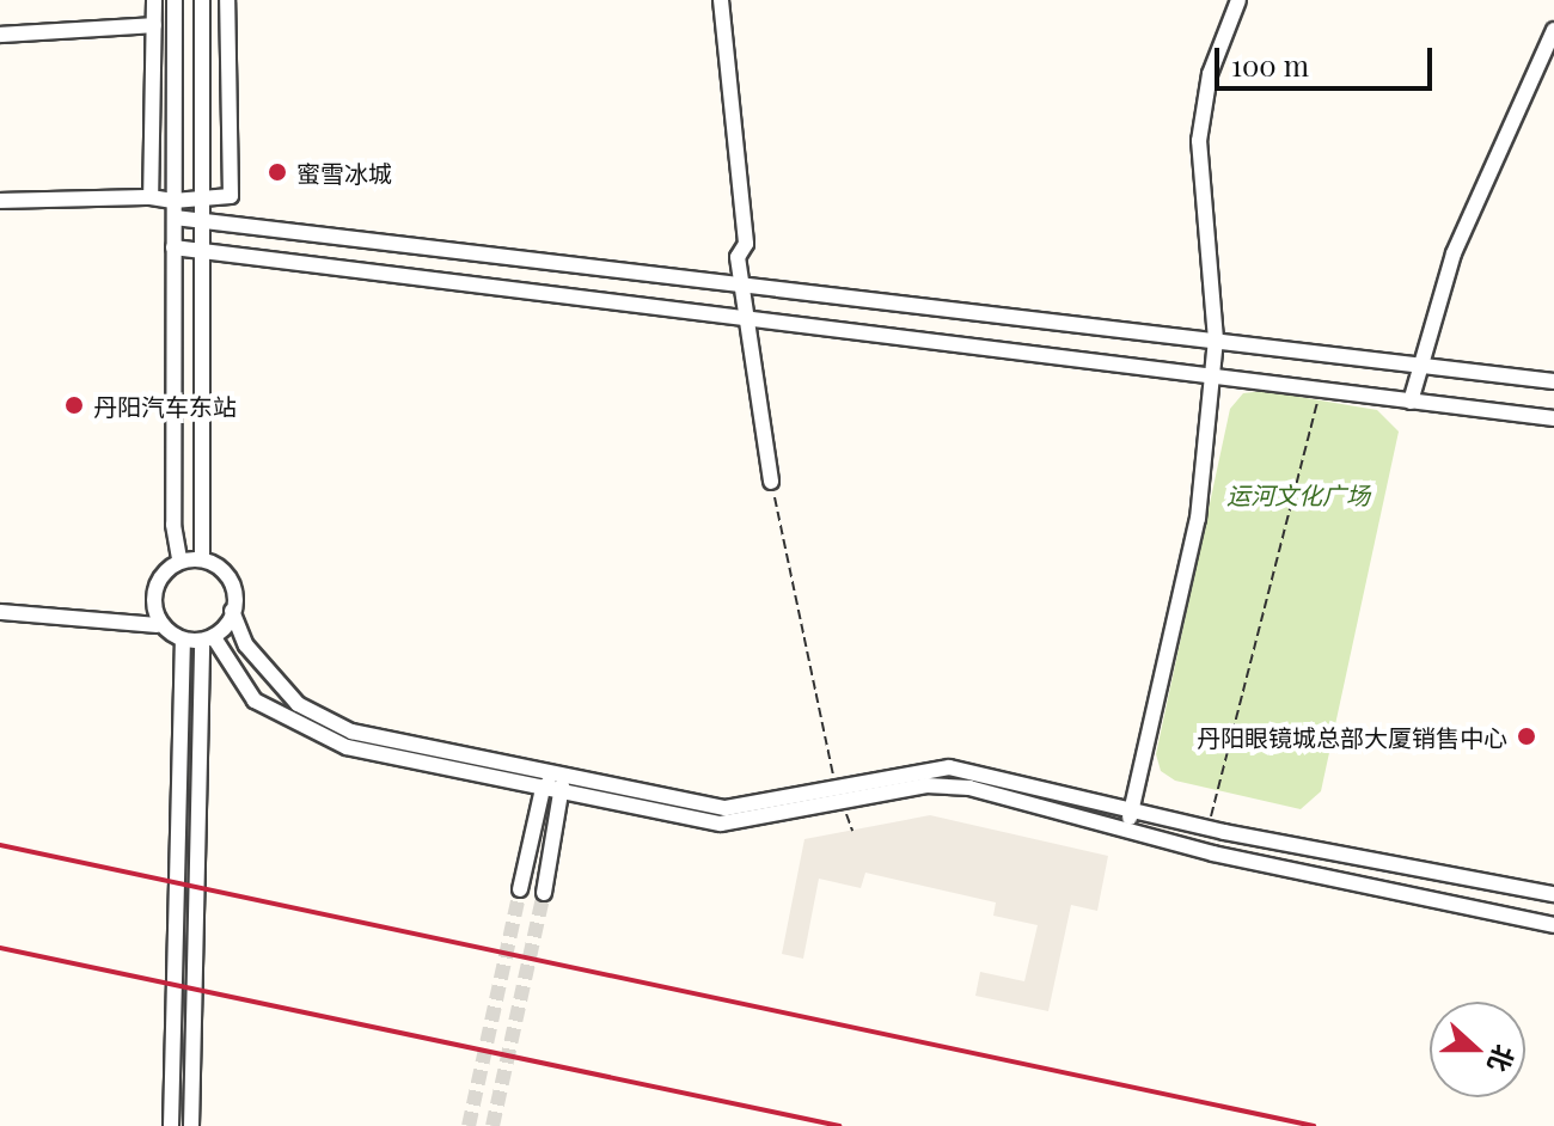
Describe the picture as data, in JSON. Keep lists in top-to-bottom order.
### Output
{
  "parks": ["运河文化广场"],
  "places": ["蜜雪冰城", "丹阳汽车东站", "丹阳眼镜城总部大厦销售中心"],
  "scale_bar": "100 m",
  "north": "right"
}
